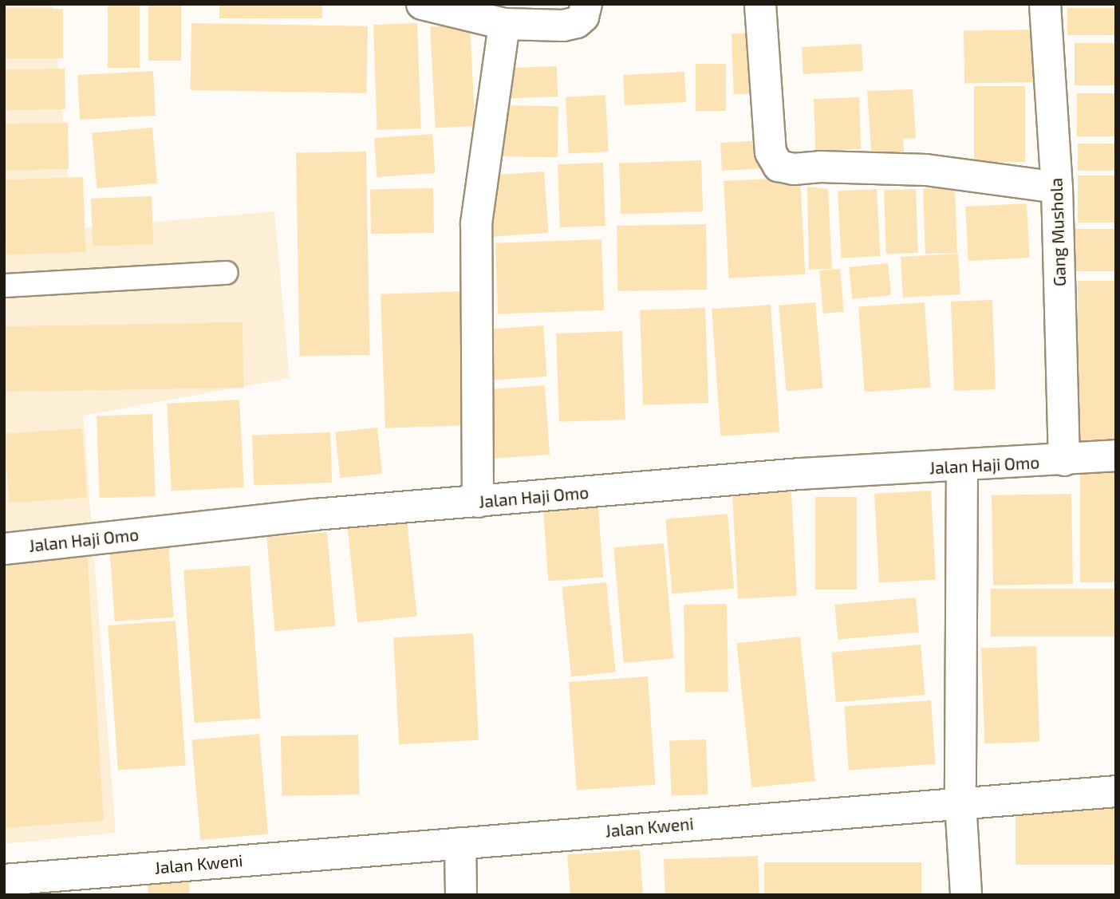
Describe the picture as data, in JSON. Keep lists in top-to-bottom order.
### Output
{
  "streets": {
    "street": ["Gang Mushola", "Jalan Haji Omo", "Jalan Kweni"]
  },
  "crossings": [
    ["Gang Mushola", "Jalan Haji Omo"]
  ]
}
